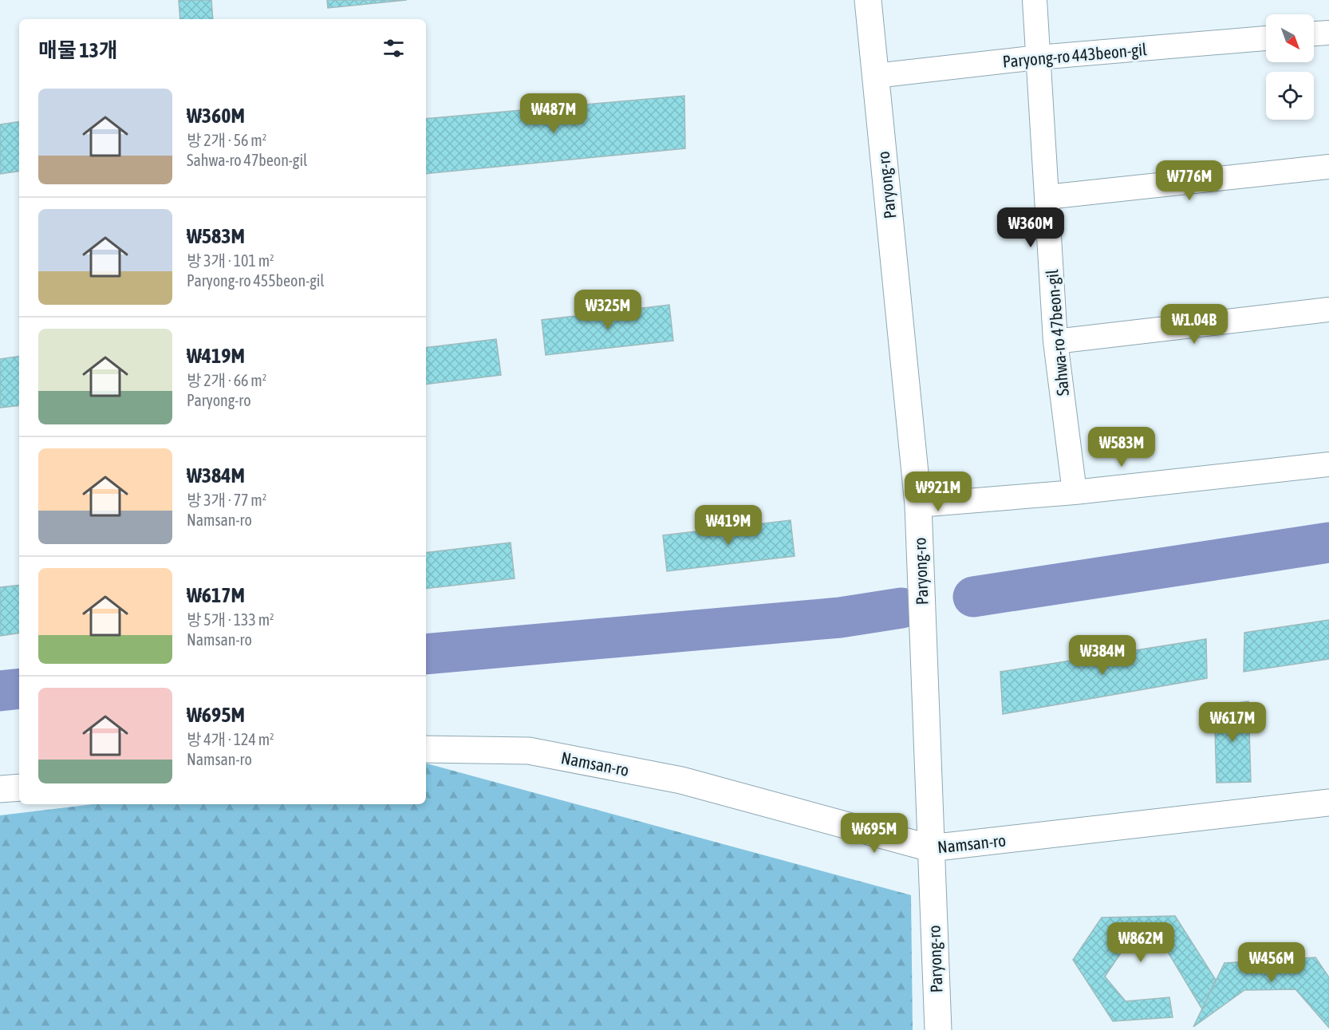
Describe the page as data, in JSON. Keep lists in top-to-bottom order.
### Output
{
  "streets": {
    "main road": ["Paryong-ro", "Namsan-ro"],
    "street": ["Paryong-ro 443beon-gil", "Sahwa-ro 47beon-gil"]
  },
  "crossings": [
    ["Paryong-ro 443beon-gil", "Paryong-ro"],
    ["Paryong-ro 443beon-gil", "Sahwa-ro 47beon-gil"],
    ["Paryong-ro", "Namsan-ro"]
  ],
  "north": "bottom right",
  "page": {
    "heading": "매물 13개",
    "list": [
      {
        "name": "₩360M",
        "note": "방 2개 · 56 m² · Sahwa-ro 47beon-gil"
      },
      {
        "name": "₩583M",
        "note": "방 3개 · 101 m² · Paryong-ro 455beon-gil"
      },
      {
        "name": "₩419M",
        "note": "방 2개 · 66 m² · Paryong-ro"
      },
      {
        "name": "₩384M",
        "note": "방 3개 · 77 m² · Namsan-ro"
      },
      {
        "name": "₩617M",
        "note": "방 5개 · 133 m² · Namsan-ro"
      },
      {
        "name": "₩695M",
        "note": "방 4개 · 124 m² · Namsan-ro"
      }
    ],
    "price": [
      "₩487M",
      "₩776M",
      "₩360M",
      "₩325M",
      "₩1.04B",
      "₩583M",
      "₩921M",
      "₩419M",
      "₩384M",
      "₩617M",
      "₩695M",
      "₩862M",
      "₩456M"
    ]
  }
}
